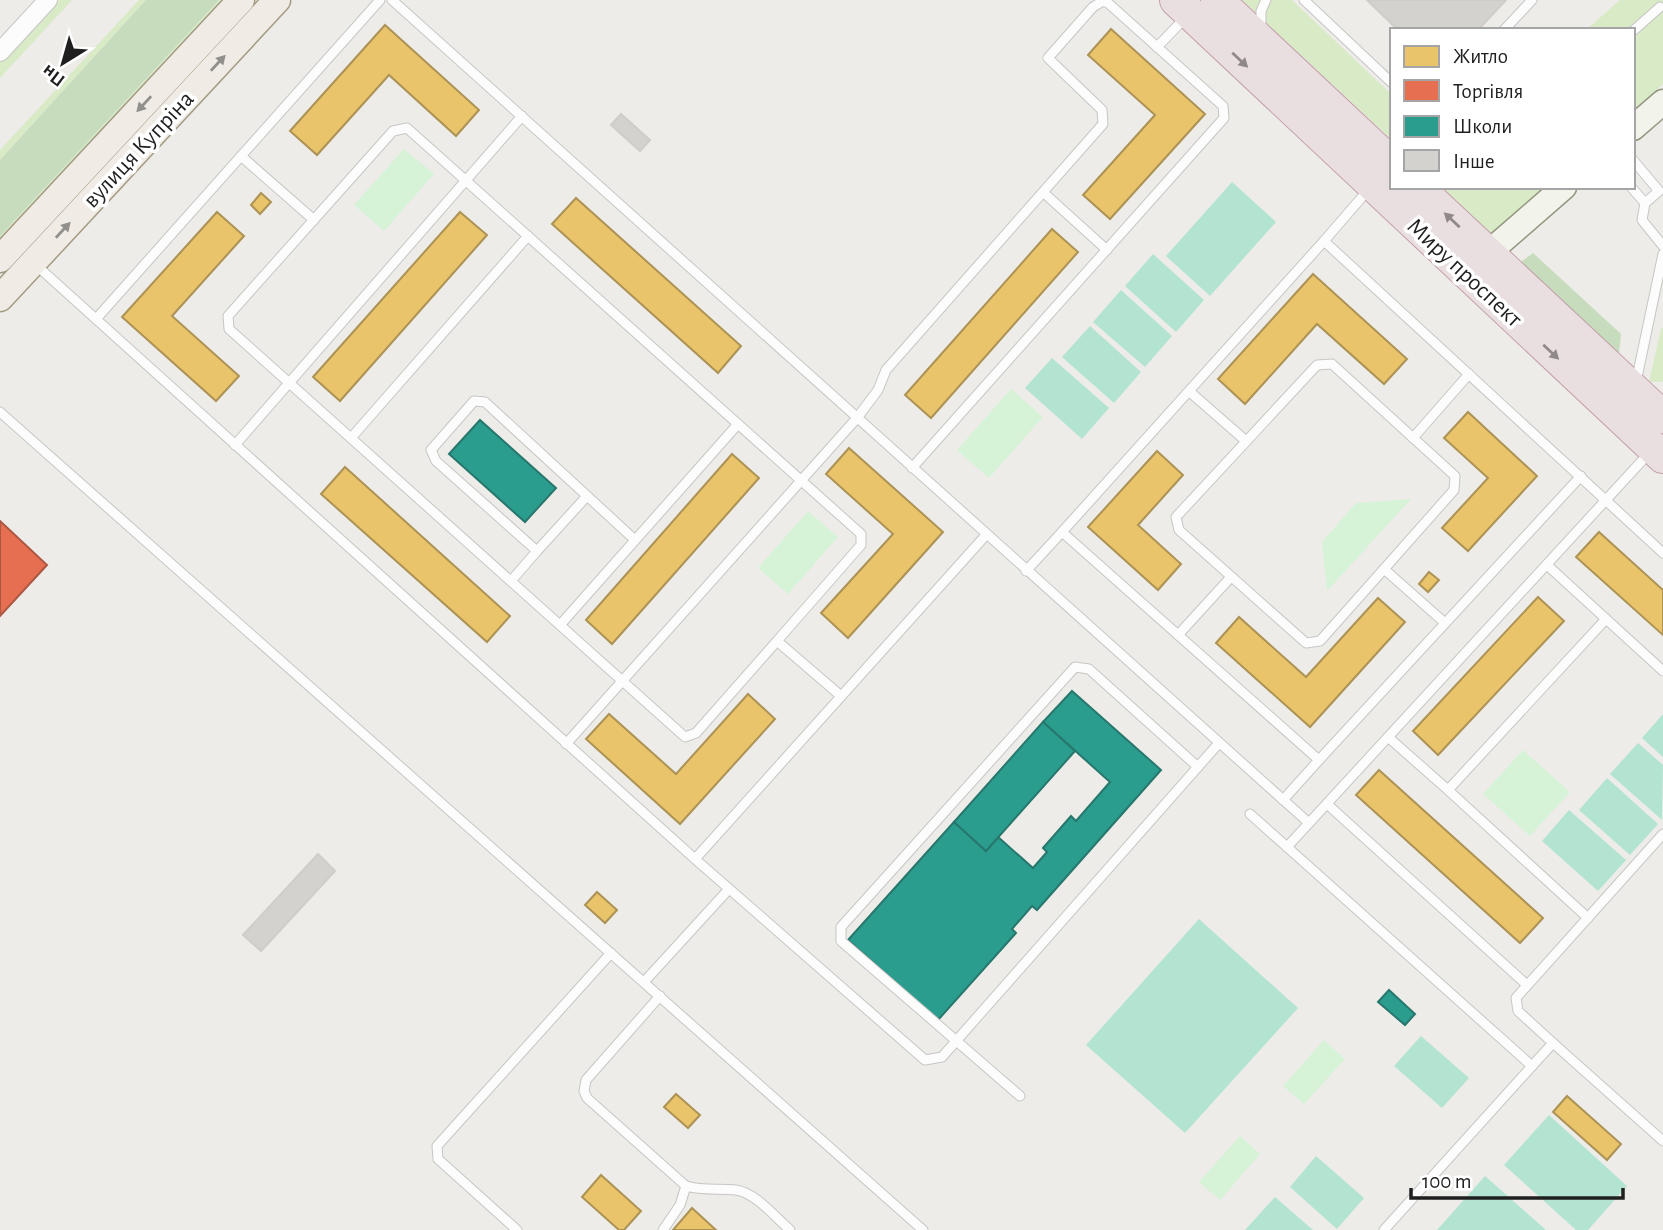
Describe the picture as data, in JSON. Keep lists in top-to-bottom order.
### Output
{
  "streets": {
    "highway": ["Миру проспект"],
    "main road": ["вулиця Купріна"]
  },
  "legend": [
    "Житло",
    "Торгівля",
    "Школи",
    "Інше"
  ],
  "scale_bar": "100 m",
  "north": "bottom left"
}
